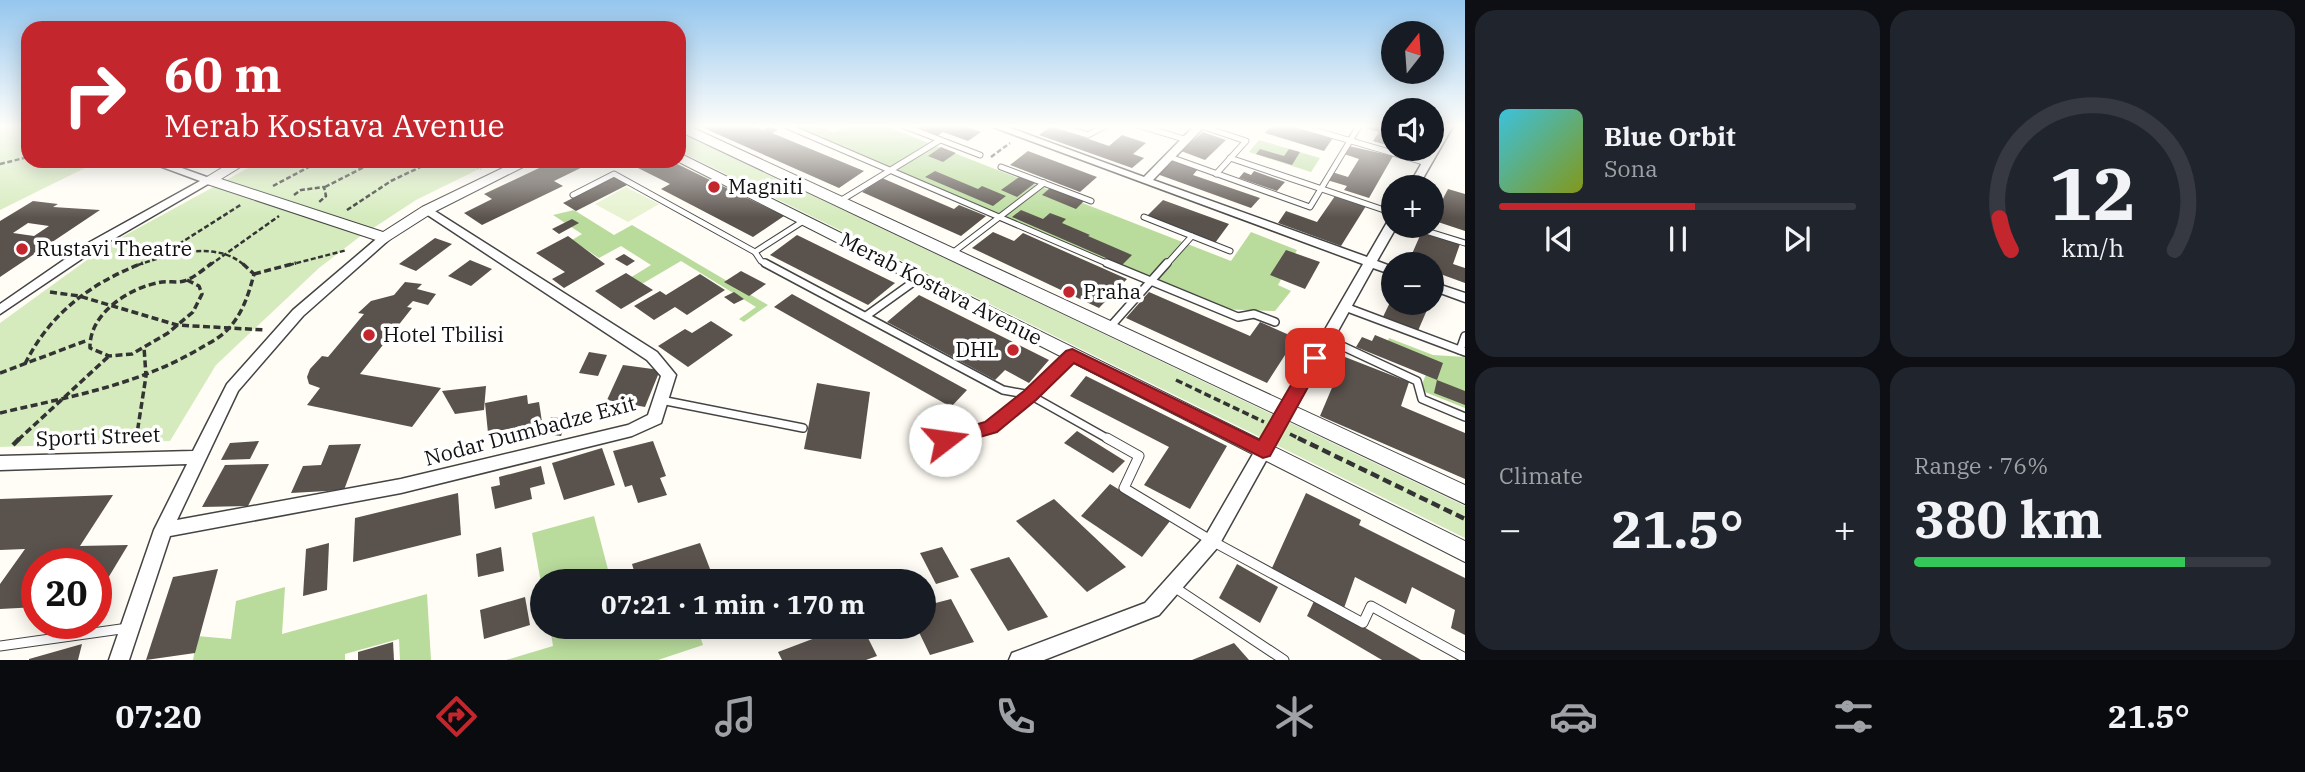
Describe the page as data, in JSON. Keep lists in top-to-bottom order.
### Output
{
  "streets": {
    "street": ["Merab Kostava Avenue", "Nodar Dumbadze Exit", "Sporti Street"]
  },
  "places": [
    "Magniti",
    "Rustavi Theatre",
    "Praha",
    "Hotel Tbilisi",
    "DHL"
  ],
  "north": "top",
  "page": {
    "map_buttons": ["+", "−"],
    "turn": ["60 m", "Merab Kostava Avenue"],
    "song": ["Blue Orbit", "Sona"],
    "tile": [
      "Climate",
      ["Range · 76%", "380 km"]
    ],
    "heat": ["−", "21.5°", "+"],
    "limit": "20",
    "trip": "07:21 · 1 min · 170 m",
    "tabs": ["07:20", "21.5°"],
    "gauge": ["12", "km/h"]
  }
}
